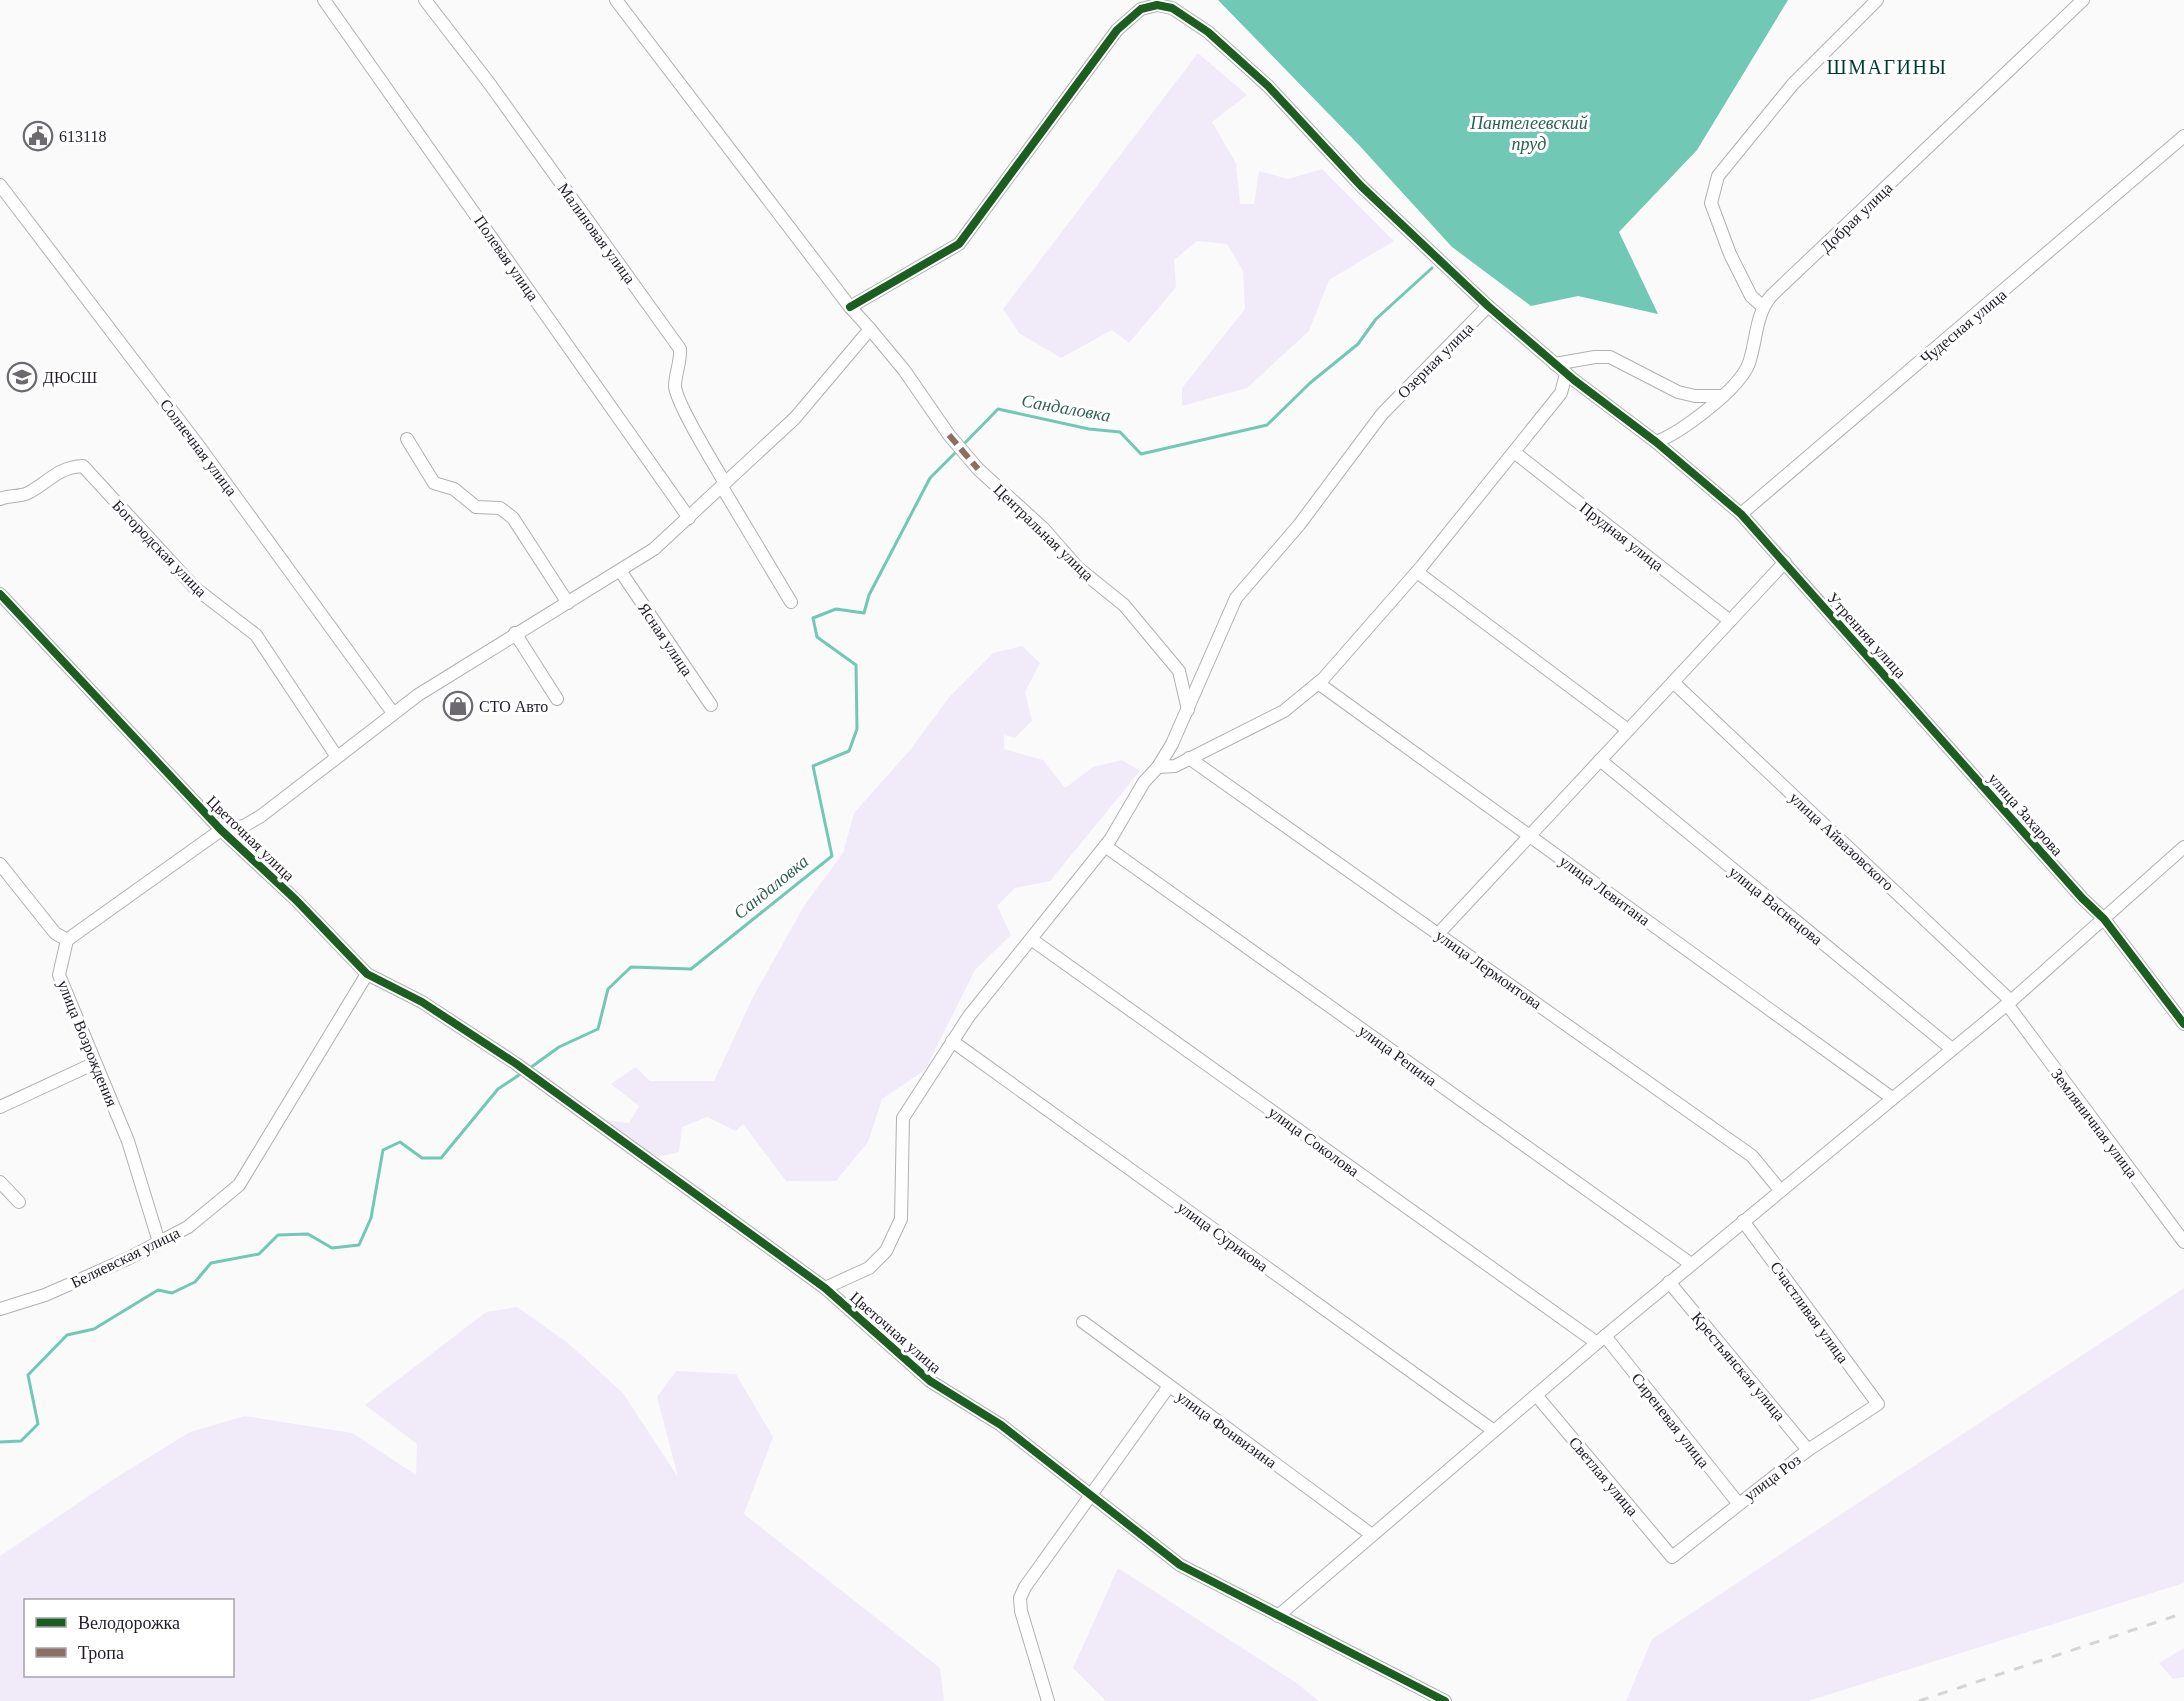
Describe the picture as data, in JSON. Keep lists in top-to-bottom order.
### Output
{
  "streets": {
    "street": [
      "Добрая улица",
      "Малиновая улица",
      "Полевая улица",
      "Чудесная улица",
      "Озерная улица",
      "Солнечная улица",
      "Центральная улица",
      "Прудная улица",
      "Богородская улица",
      "Утренняя улица",
      "Ясная улица",
      "улица Захарова",
      "Цветочная улица",
      "улица Айвазовского",
      "улица Левитана",
      "улица Васнецова",
      "улица Лермонтова",
      "улица Возрождения",
      "улица Репина",
      "Земляничная улица",
      "улица Соколова",
      "улица Сурикова",
      "Беляевская улица",
      "Счастливая улица",
      "Крестьянская улица",
      "Сиреневая улица",
      "улица Фонвизина",
      "Светлая улица",
      "улица Роз"
    ]
  },
  "crossings": [
    ["Чудесная улица", "Утренняя улица"],
    ["Озерная улица", "Центральная улица"],
    ["Озерная улица", "Утренняя улица"],
    ["Озерная улица", "Цветочная улица"],
    ["Озерная улица", "улица Репина"],
    ["Озерная улица", "улица Соколова"],
    ["Озерная улица", "улица Сурикова"],
    ["Утренняя улица", "улица Захарова"],
    ["Цветочная улица", "Беляевская улица"],
    ["улица Айвазовского", "Земляничная улица"],
    ["улица Возрождения", "Беляевская улица"],
    ["улица Соколова", "Сиреневая улица"],
    ["Счастливая улица", "улица Роз"],
    ["Крестьянская улица", "улица Роз"],
    ["Сиреневая улица", "улица Роз"],
    ["Светлая улица", "улица Роз"]
  ],
  "districts": ["ШМАГИНЫ"],
  "water": ["Пантелеевский пруд", "Сандаловка"],
  "places": {
    "public building": ["613118"],
    "school or university": ["ДЮСШ"],
    "shop": ["СТО Авто"]
  },
  "legend": ["Велодорожка", "Тропа"]
}
